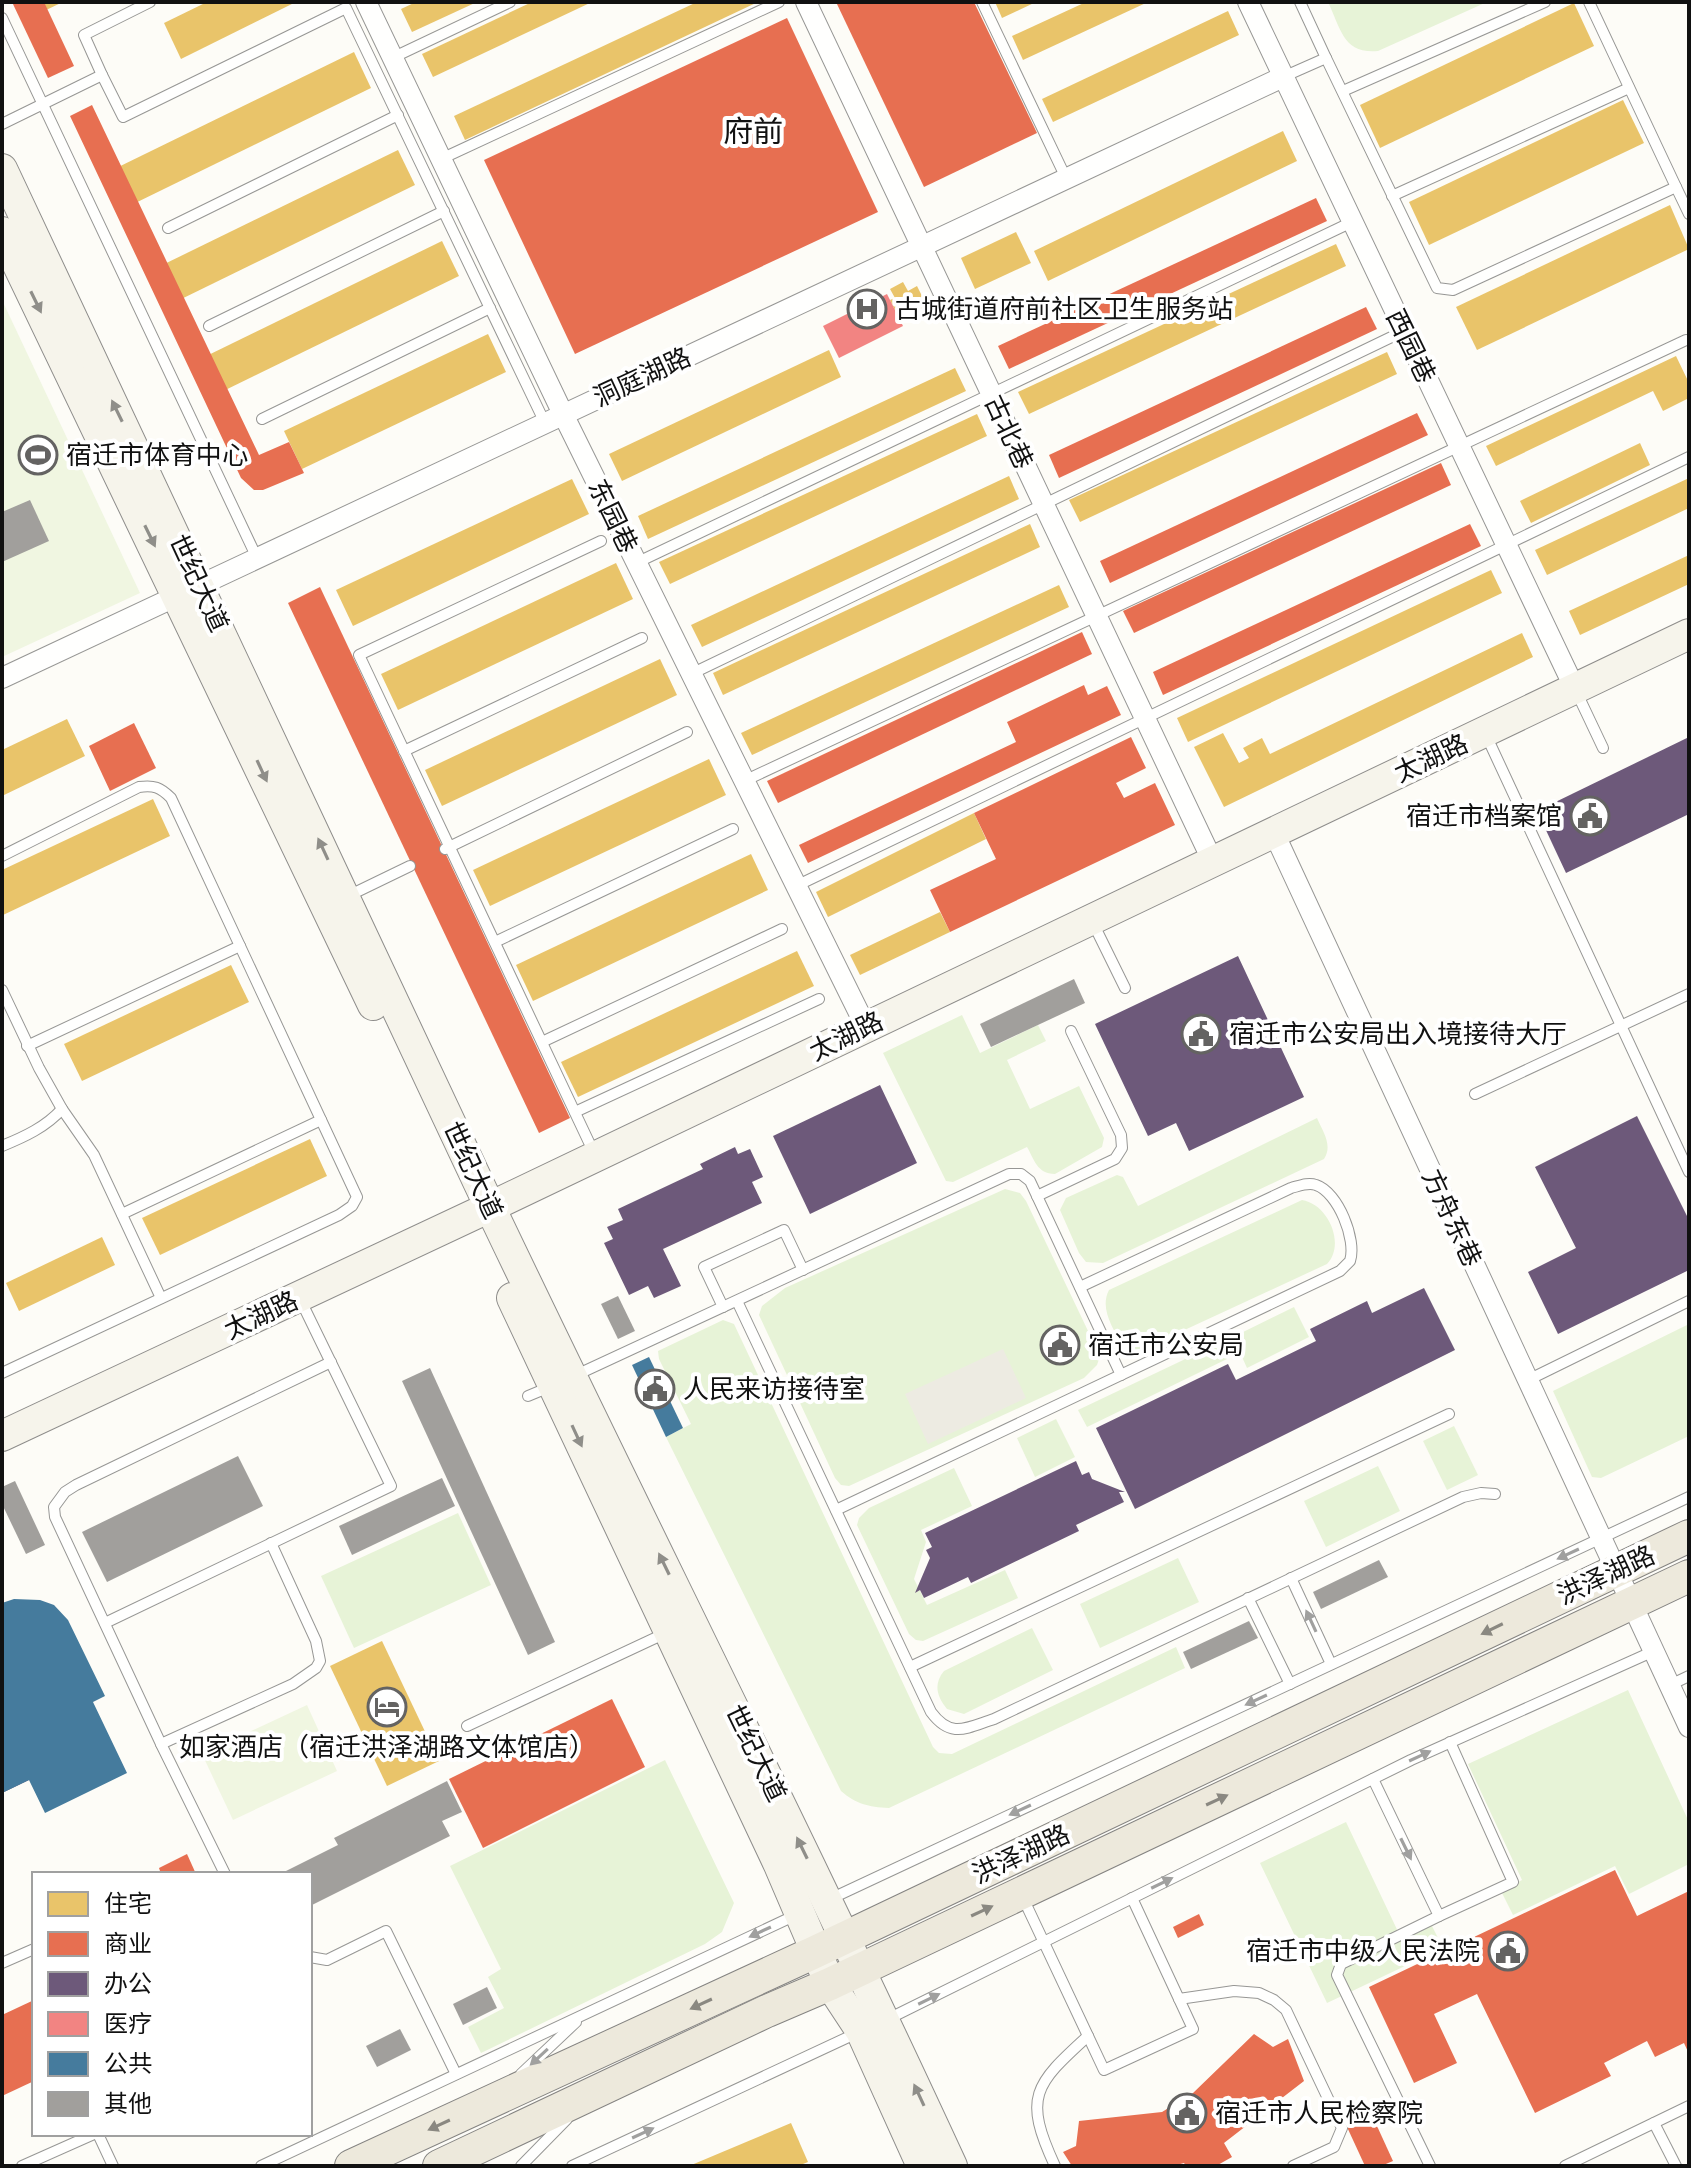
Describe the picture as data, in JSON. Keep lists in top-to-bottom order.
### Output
{
  "streets": {
    "main road": ["洪泽湖路"],
    "street": [
      "西园巷",
      "洞庭湖路",
      "古北巷",
      "东园巷",
      "世纪大道",
      "太湖路",
      "方舟东巷"
    ]
  },
  "crossings": [
    ["西园巷", "洞庭湖路"],
    ["西园巷", "太湖路"],
    ["洞庭湖路", "古北巷"],
    ["洞庭湖路", "东园巷"],
    ["洞庭湖路", "世纪大道"],
    ["古北巷", "太湖路"],
    ["东园巷", "太湖路"],
    ["世纪大道", "太湖路"],
    ["世纪大道", "洪泽湖路"],
    ["太湖路", "方舟东巷"],
    ["方舟东巷", "洪泽湖路"]
  ],
  "districts": ["府前"],
  "places": {
    "hospital": ["古城街道府前社区卫生服务站"],
    "sports": ["宿迁市体育中心"],
    "public building": [
      "宿迁市档案馆",
      "宿迁市公安局出入境接待大厅",
      "宿迁市公安局",
      "人民来访接待室",
      "宿迁市中级人民法院",
      "宿迁市人民检察院"
    ],
    "hotel": ["如家酒店（宿迁洪泽湖路文体馆店）"]
  },
  "legend": [
    "住宅",
    "商业",
    "办公",
    "医疗",
    "公共",
    "其他"
  ]
}
